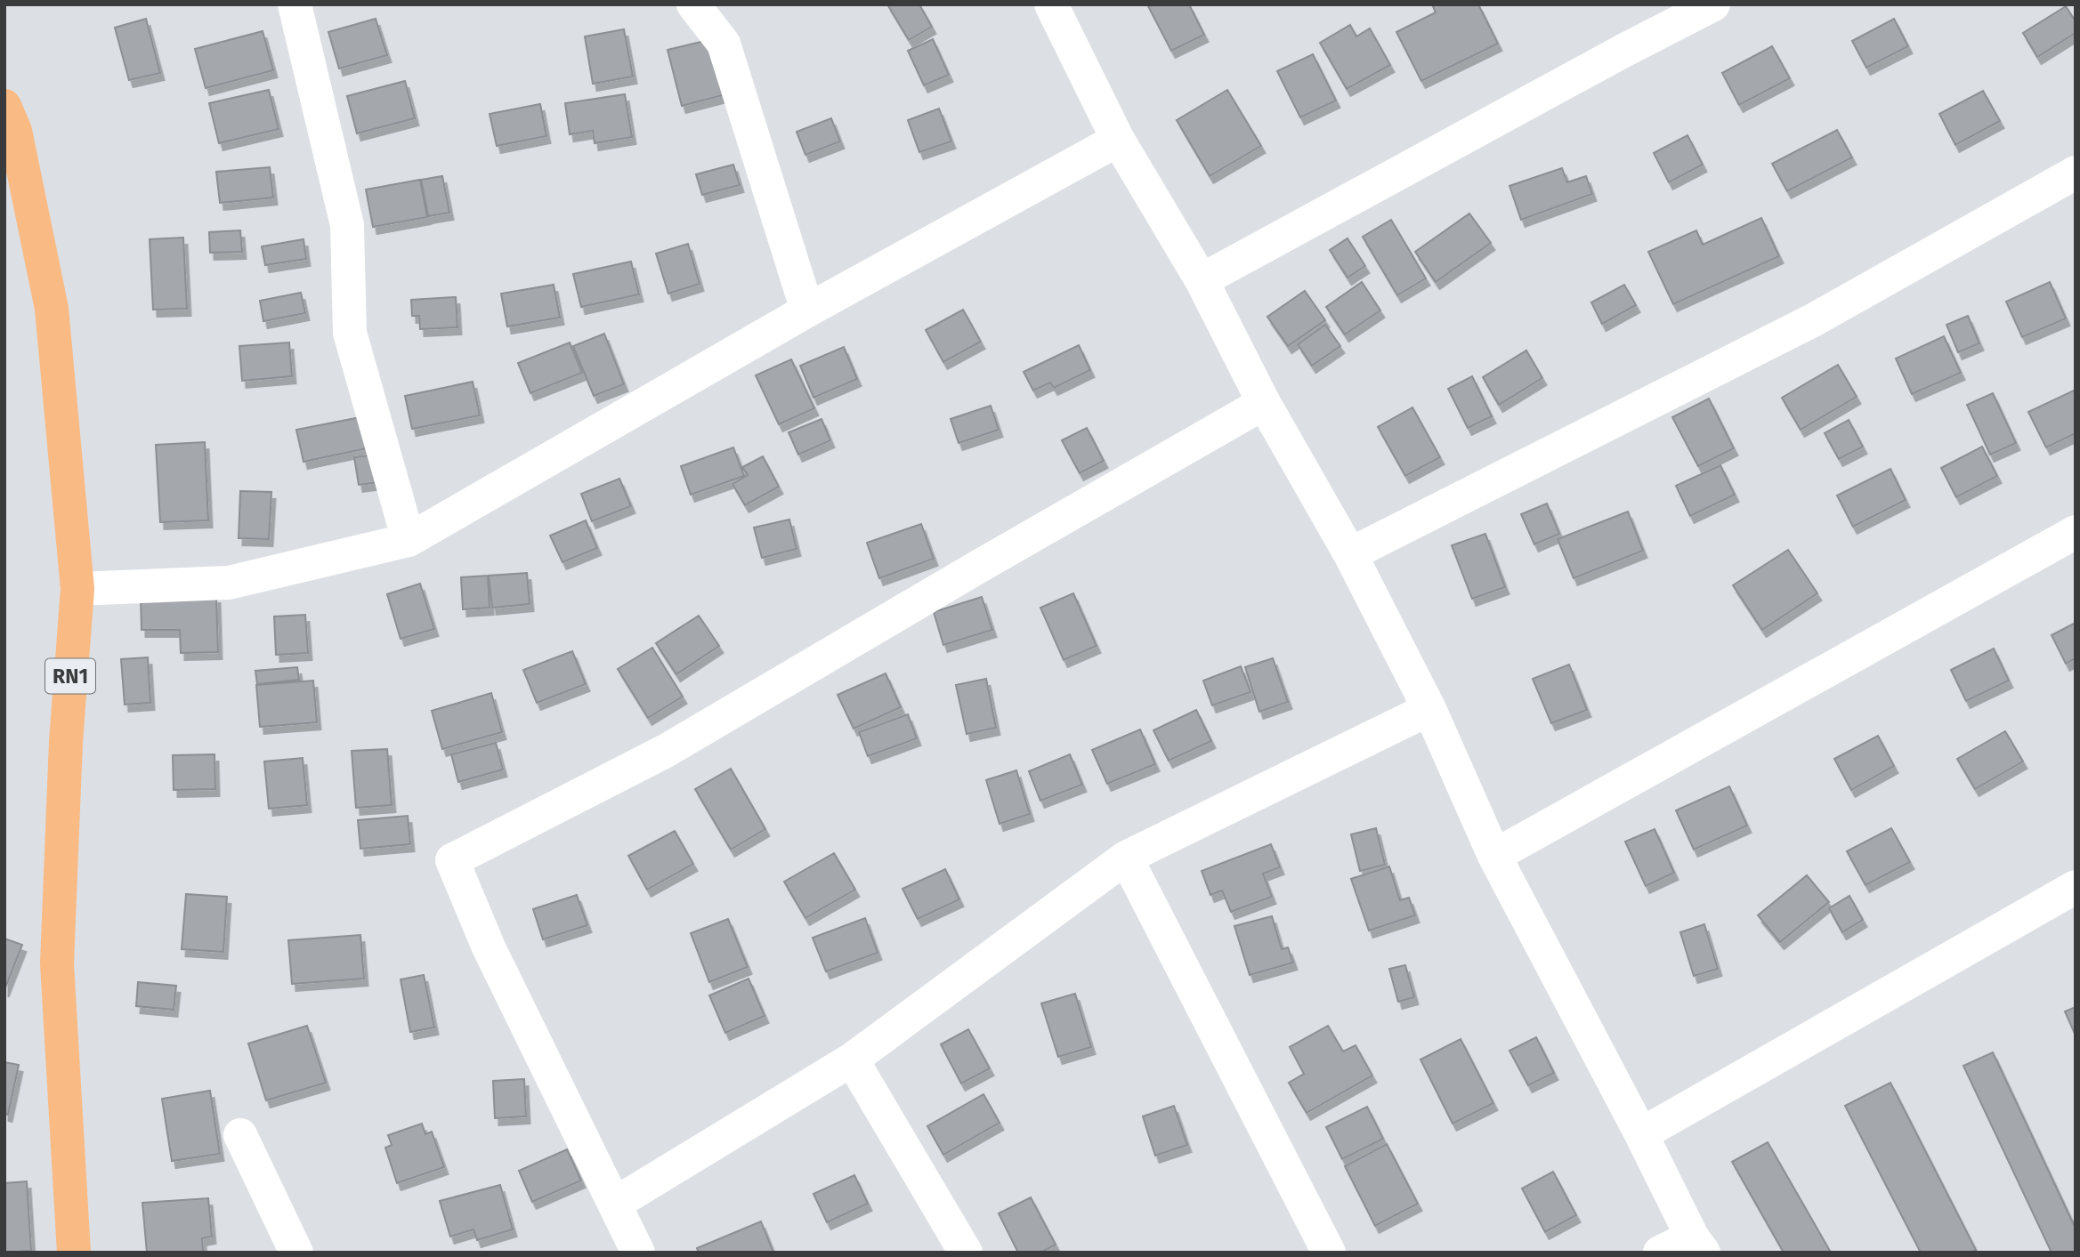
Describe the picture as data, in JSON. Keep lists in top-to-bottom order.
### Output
{
  "streets": {
    "highway": ["RN1"]
  }
}
